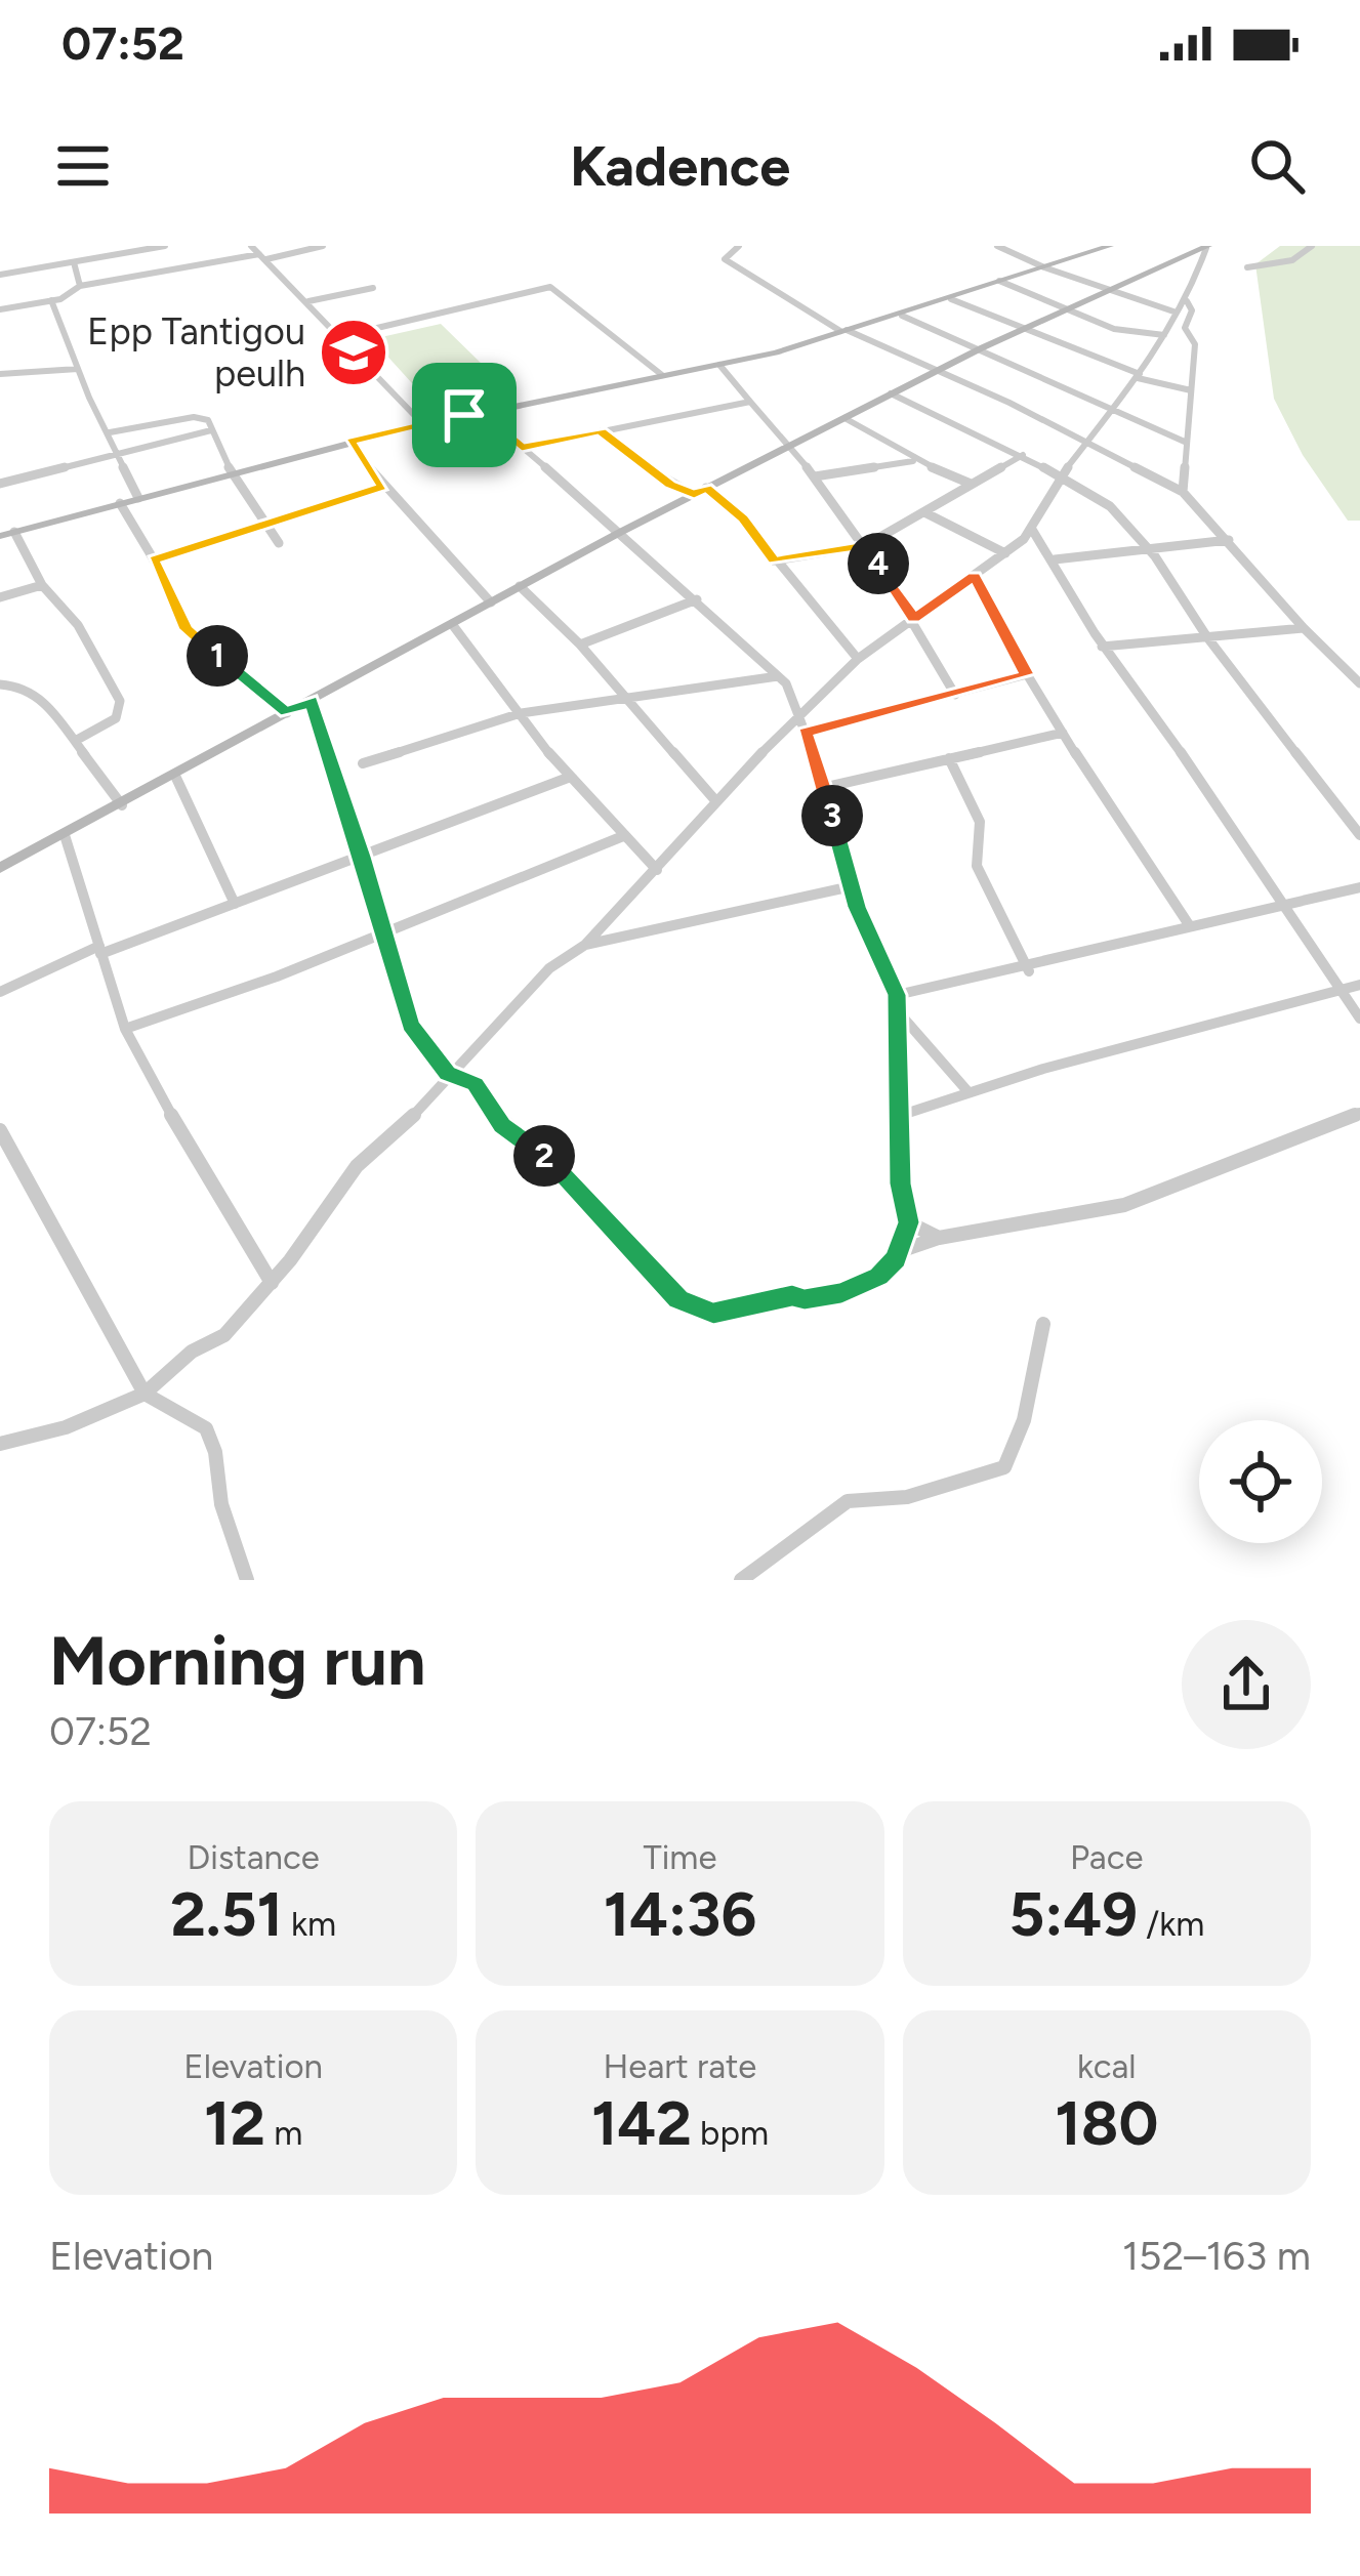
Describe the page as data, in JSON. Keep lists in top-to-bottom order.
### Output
{
  "places": {
    "school or university": ["Epp Tantigou peulh"]
  },
  "page": {
    "status": "07:52",
    "header": "Kadence",
    "pins": [
      "4",
      "1",
      "3",
      "2"
    ],
    "heading": ["Morning run", "07:52"],
    "stats": [
      ["Distance", "2.51 km"],
      ["Time", "14:36"],
      ["Pace", "5:49 /km"],
      ["Elevation", "12 m"],
      ["Heart rate", "142 bpm"],
      ["kcal", "180"]
    ],
    "chart": ["Elevation", "152–163 m"]
  }
}
